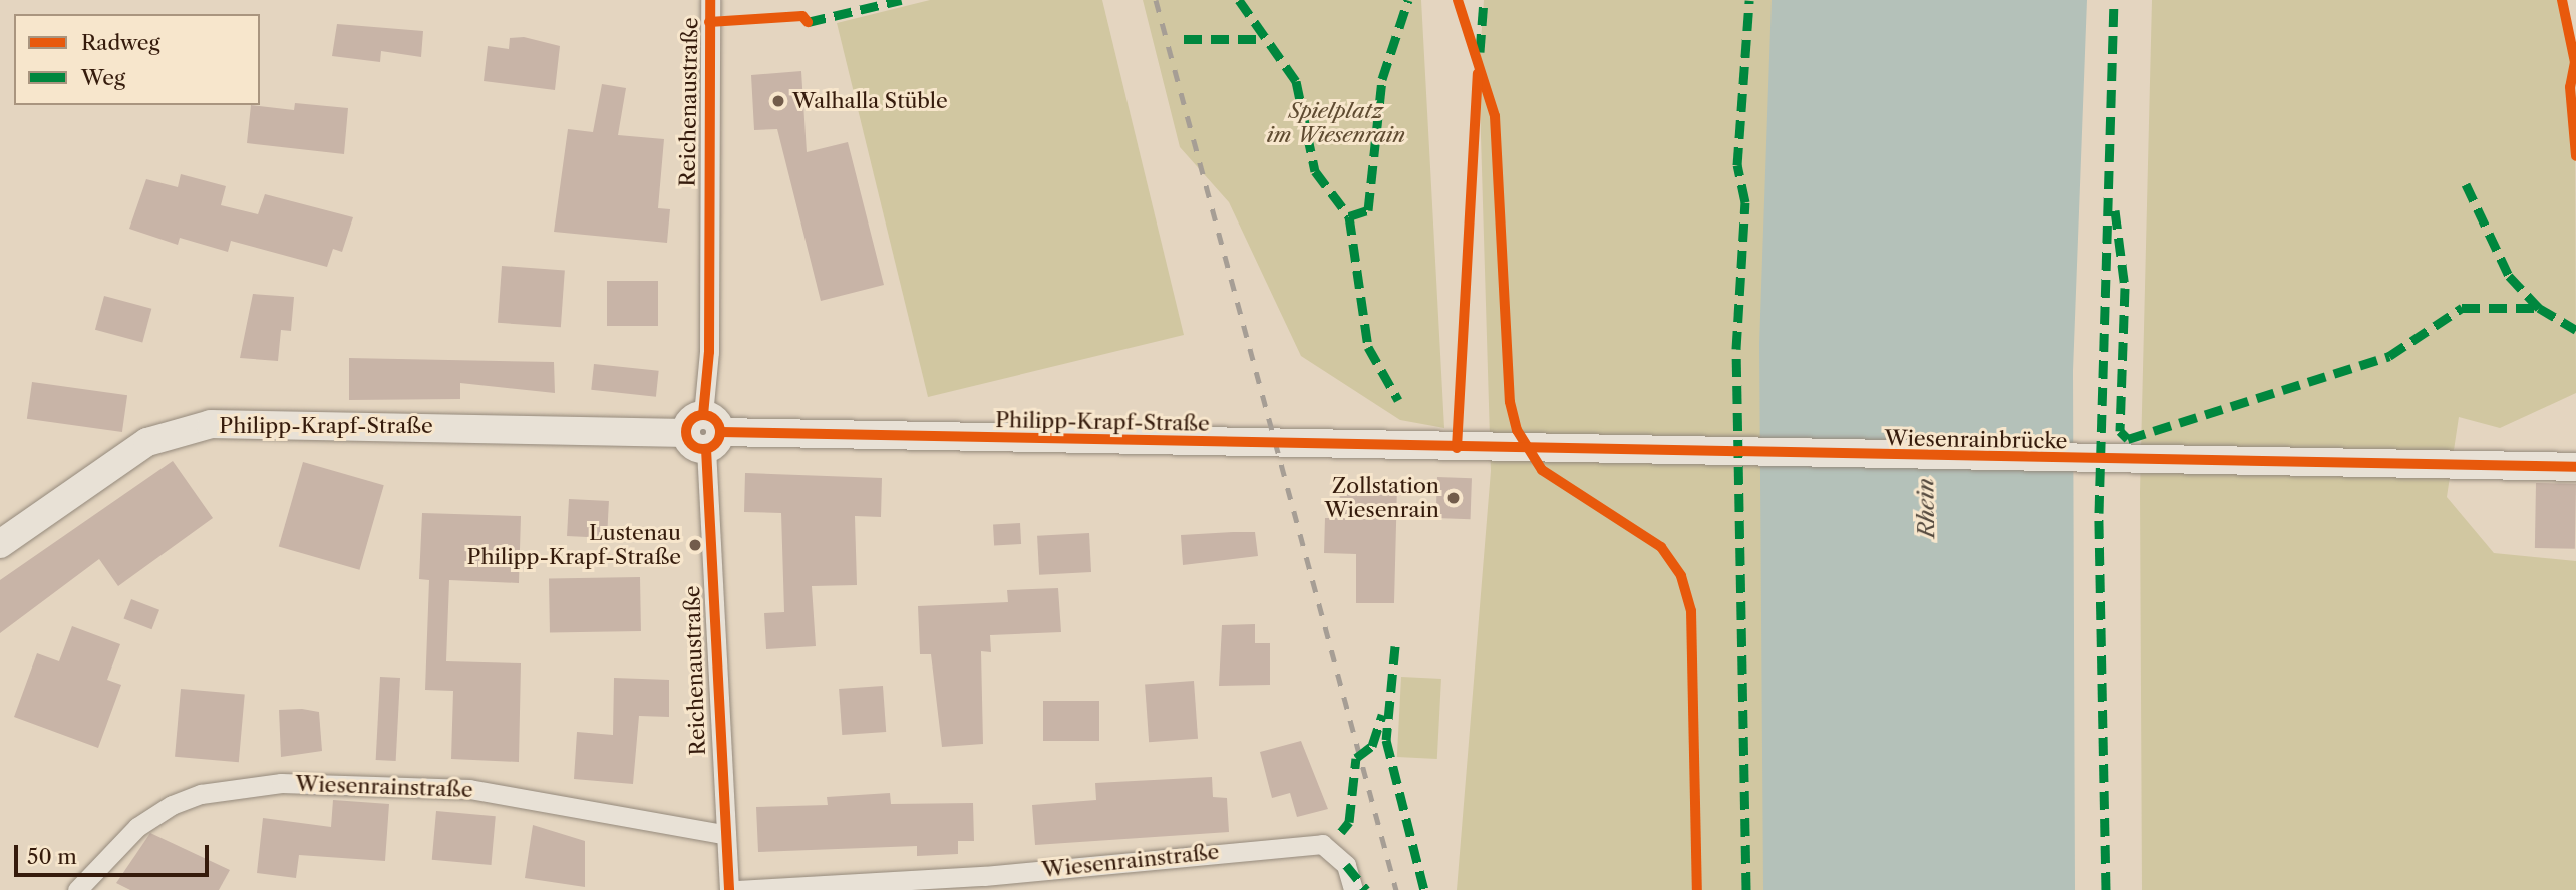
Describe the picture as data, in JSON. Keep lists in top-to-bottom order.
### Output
{
  "streets": {
    "street": [
      "Reichenaustraße",
      "Philipp-Krapf-Straße",
      "Wiesenrainbrücke",
      "Wiesenrainstraße"
    ]
  },
  "crossings": [
    ["Reichenaustraße", "Philipp-Krapf-Straße"],
    ["Reichenaustraße", "Wiesenrainstraße"],
    ["Philipp-Krapf-Straße", "Wiesenrainbrücke"]
  ],
  "water": ["Rhein"],
  "parks": ["Spielplatz im Wiesenrain"],
  "places": ["Walhalla Stüble", "Zollstation Wiesenrain", "Lustenau Philipp-Krapf-Straße"],
  "legend": ["Radweg", "Weg"],
  "scale_bar": "50 m"
}
